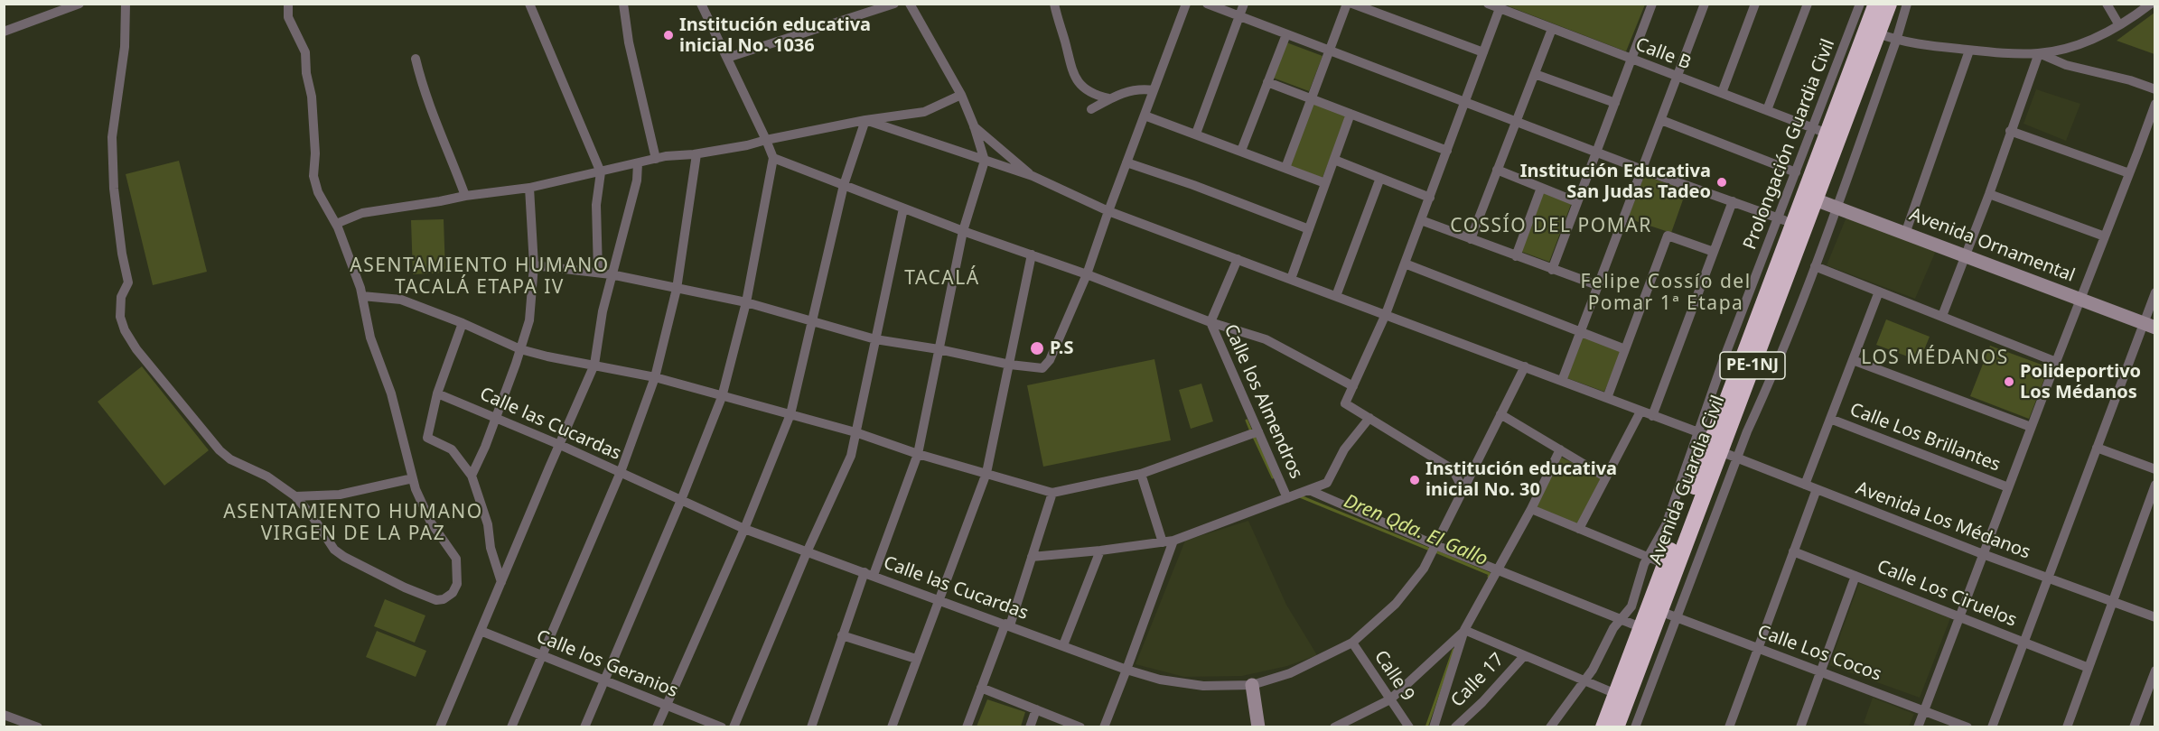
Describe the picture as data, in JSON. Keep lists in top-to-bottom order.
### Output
{
  "streets": {
    "highway": ["PE-1NJ", "Avenida Guardia Civil"],
    "street": [
      "Calle B",
      "Prolongación Guardia Civil",
      "Avenida Ornamental",
      "Calle los Almendros",
      "Calle las Cucardas",
      "Calle Los Brillantes",
      "Avenida Los Médanos",
      "Calle Los Ciruelos",
      "Calle Los Cocos",
      "Calle los Geranios",
      "Calle 9",
      "Calle 17"
    ]
  },
  "crossings": [
    ["Calle B", "Prolongación Guardia Civil"],
    ["Calle B", "Avenida Guardia Civil"],
    ["Prolongación Guardia Civil", "Avenida Guardia Civil"],
    ["Avenida Ornamental", "Avenida Guardia Civil"],
    ["Calle los Almendros", "Avenida Los Médanos"],
    ["Calle las Cucardas", "Calle 9"],
    ["Avenida Guardia Civil", "Avenida Los Médanos"],
    ["Avenida Guardia Civil", "Calle Los Cocos"]
  ],
  "districts": [
    "COSSÍO DEL POMAR",
    "ASENTAMIENTO HUMANO TACALÁ ETAPA IV",
    "TACALÁ",
    "Felipe Cossío del Pomar 1ª Etapa",
    "LOS MÉDANOS",
    "ASENTAMIENTO HUMANO VIRGEN DE LA PAZ"
  ],
  "water": ["Dren Qda. El Gallo"],
  "places": [
    "Institución educativa inicial No. 1036",
    "Institución Educativa San Judas Tadeo",
    "P.S",
    "Polideportivo Los Médanos",
    "Institución educativa inicial No. 30"
  ]
}
